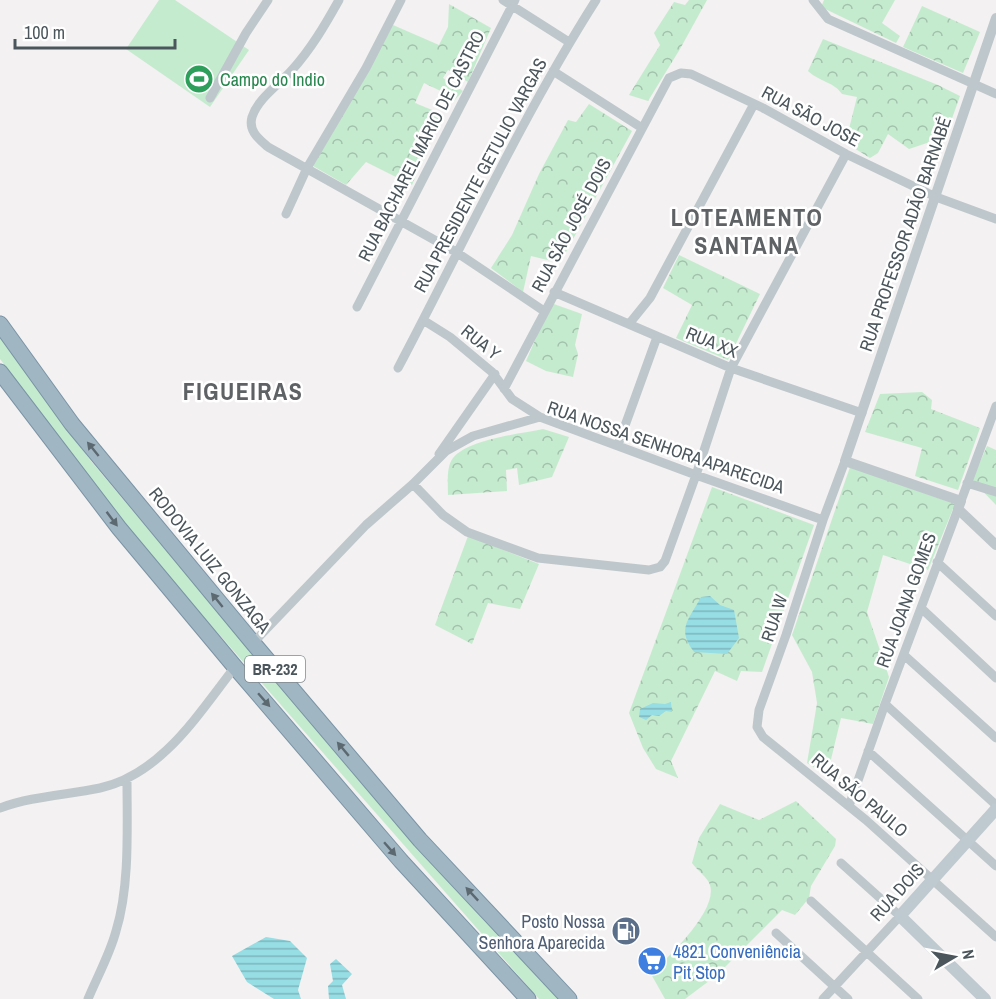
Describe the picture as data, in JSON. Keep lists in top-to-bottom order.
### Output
{
  "streets": {
    "highway": ["RODOVIA LUIZ GONZAGA", "BR-232"],
    "main road": ["RUA DOIS"],
    "street": [
      "RUA SÃO JOSE",
      "RUA BACHAREL MÁRIO DE CASTRO",
      "RUA PRESIDENTE GETULIO VARGAS",
      "RUA SÃO JOSÉ DOIS",
      "RUA PROFESSOR ADÃO BARNABÉ",
      "RUA Y",
      "RUA XX",
      "RUA NOSSA SENHORA APARECIDA",
      "RUA JOANA GOMES",
      "RUA W",
      "RUA SÃO PAULO"
    ]
  },
  "crossings": [
    ["RUA SÃO JOSE", "RUA SÃO JOSÉ DOIS"],
    ["RUA SÃO JOSE", "RUA PROFESSOR ADÃO BARNABÉ"],
    ["RUA PRESIDENTE GETULIO VARGAS", "RUA Y"],
    ["RUA SÃO JOSÉ DOIS", "RUA Y"],
    ["RUA SÃO JOSÉ DOIS", "RUA XX"],
    ["RUA PROFESSOR ADÃO BARNABÉ", "RUA XX"],
    ["RUA Y", "RUA NOSSA SENHORA APARECIDA"],
    ["RUA NOSSA SENHORA APARECIDA", "RODOVIA LUIZ GONZAGA"],
    ["RUA NOSSA SENHORA APARECIDA", "RUA W"],
    ["RUA JOANA GOMES", "RUA SÃO PAULO"],
    ["RUA W", "RUA SÃO PAULO"],
    ["RUA SÃO PAULO", "RUA DOIS"]
  ],
  "districts": ["LOTEAMENTO SANTANA", "FIGUEIRAS"],
  "places": {
    "sports": ["Campo do Indio"],
    "fuel station": ["Posto Nossa Senhora Aparecida"],
    "supermarket": ["4821 Conveniência Pit Stop"]
  },
  "scale_bar": "100 m",
  "north": "right"
}
